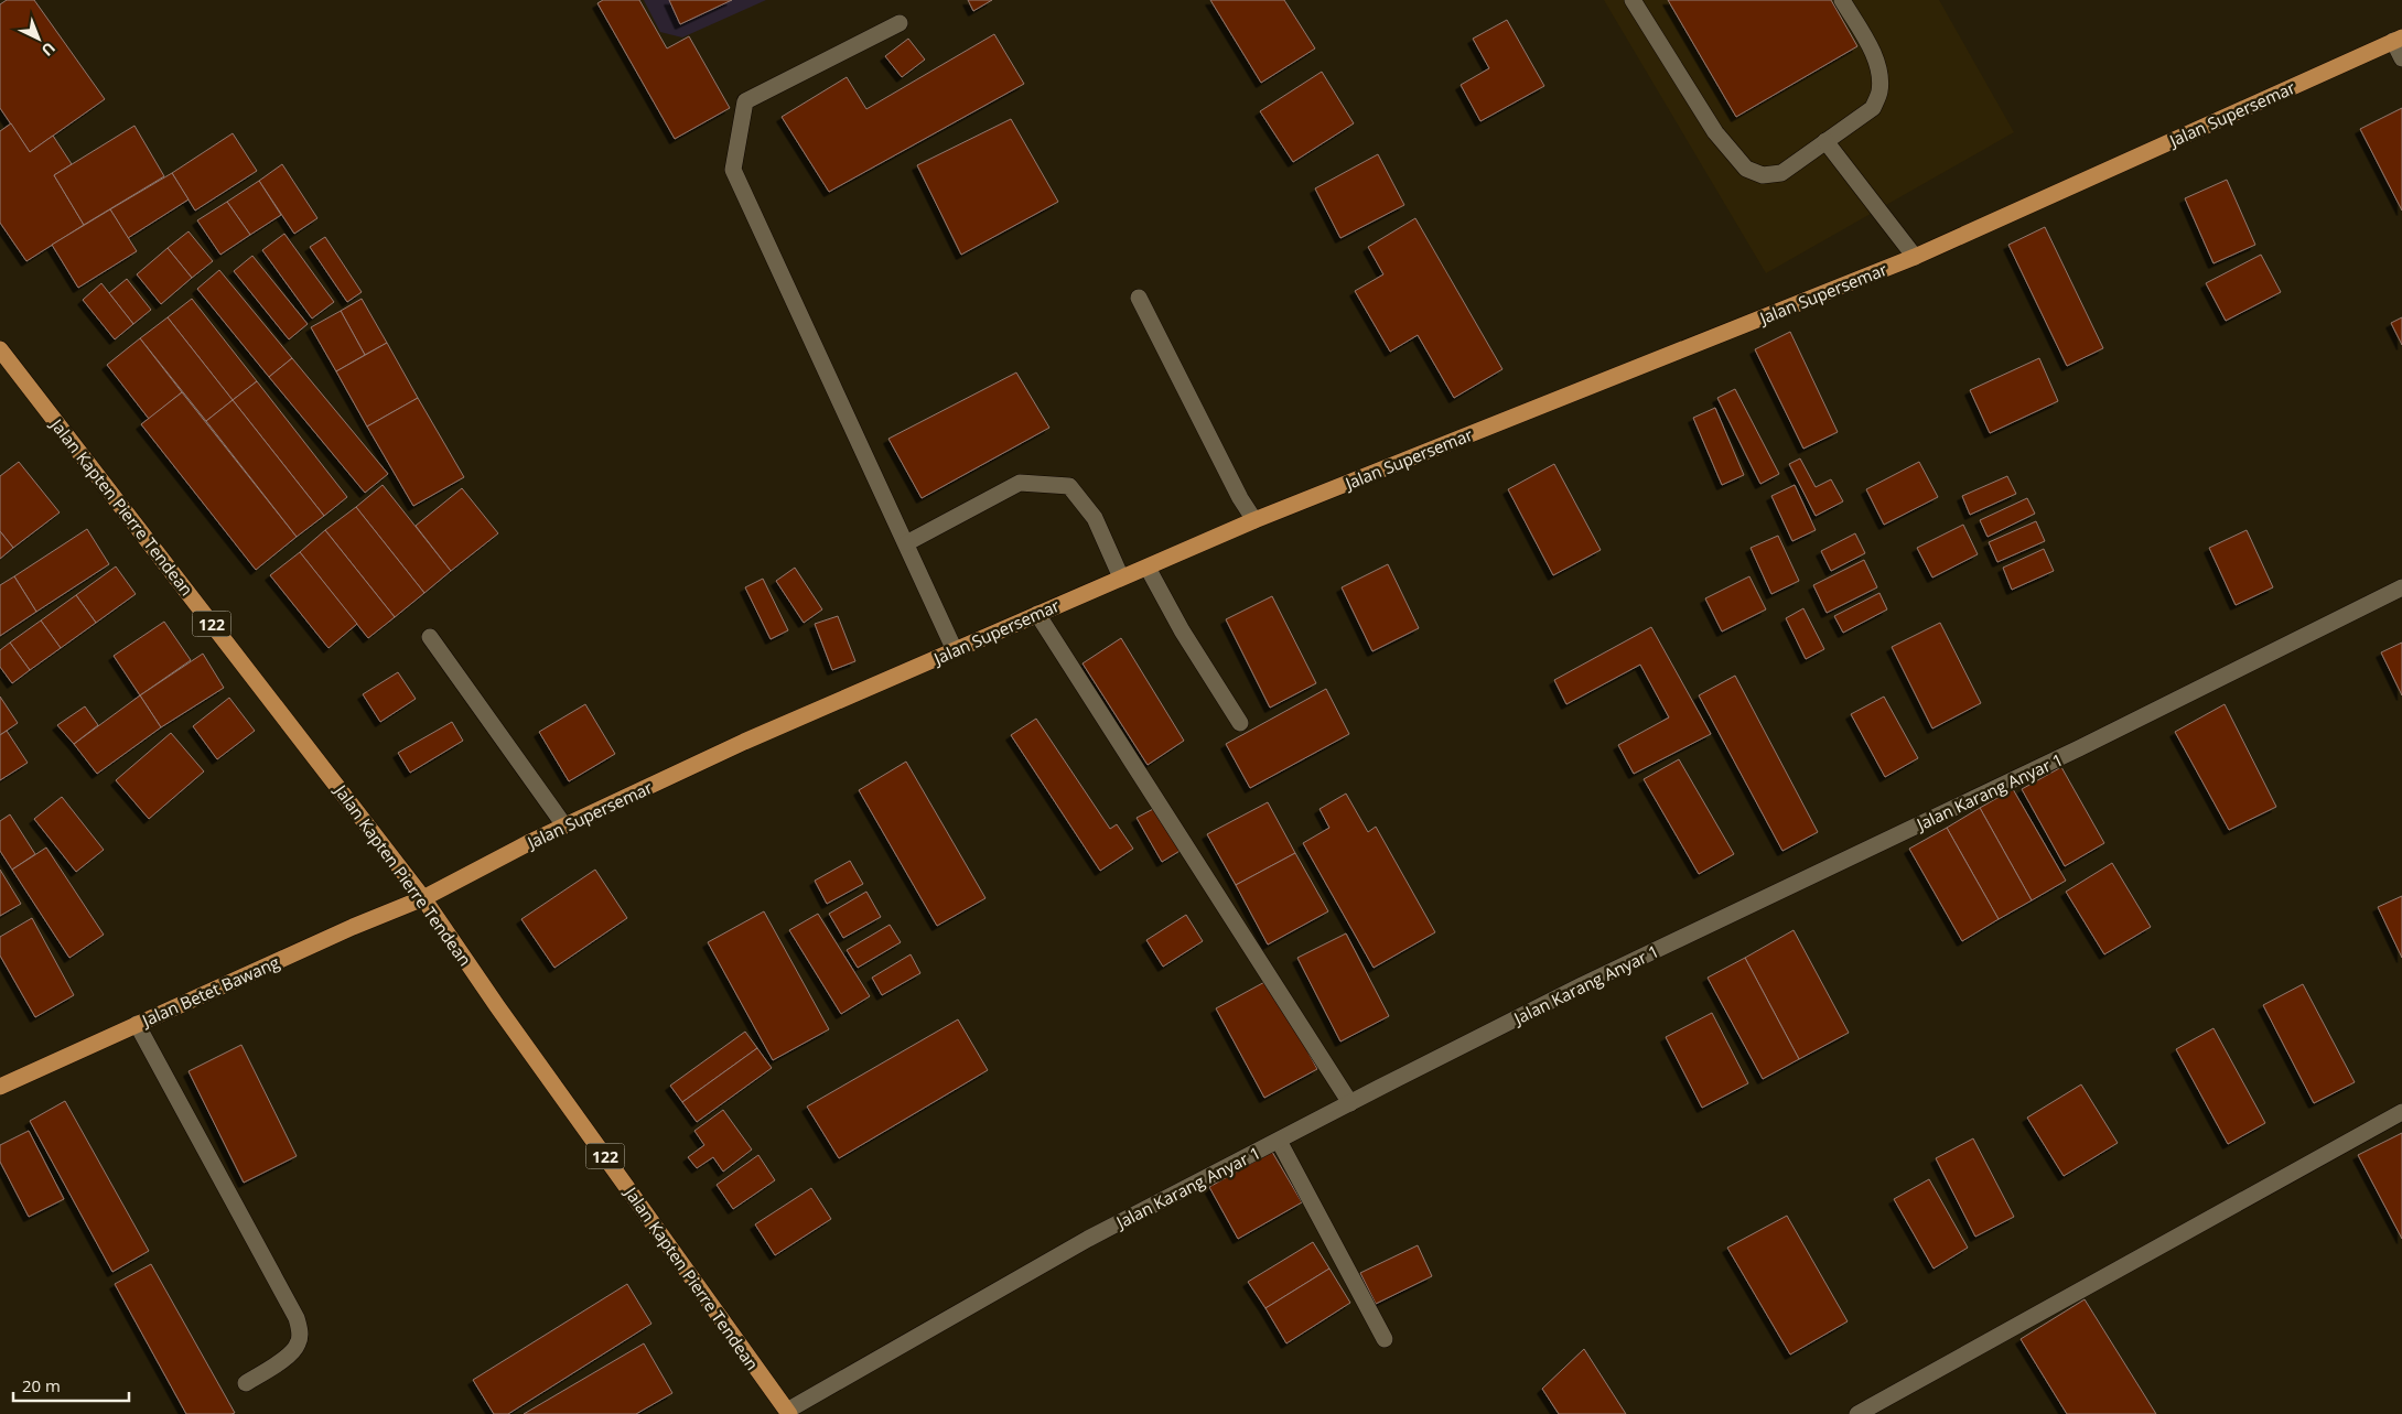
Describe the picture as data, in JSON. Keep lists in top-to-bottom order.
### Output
{
  "streets": {
    "main road": [
      "Jalan Supersemar",
      "Jalan Kapten Pierre Tendean",
      "122",
      "Jalan Betet Bawang"
    ],
    "street": ["Jalan Karang Anyar 1"]
  },
  "crossings": [
    ["Jalan Supersemar", "Jalan Kapten Pierre Tendean"],
    ["Jalan Supersemar", "Jalan Betet Bawang"],
    ["Jalan Kapten Pierre Tendean", "Jalan Karang Anyar 1"],
    ["Jalan Kapten Pierre Tendean", "Jalan Betet Bawang"]
  ],
  "scale_bar": "20 m",
  "north": "bottom right"
}
